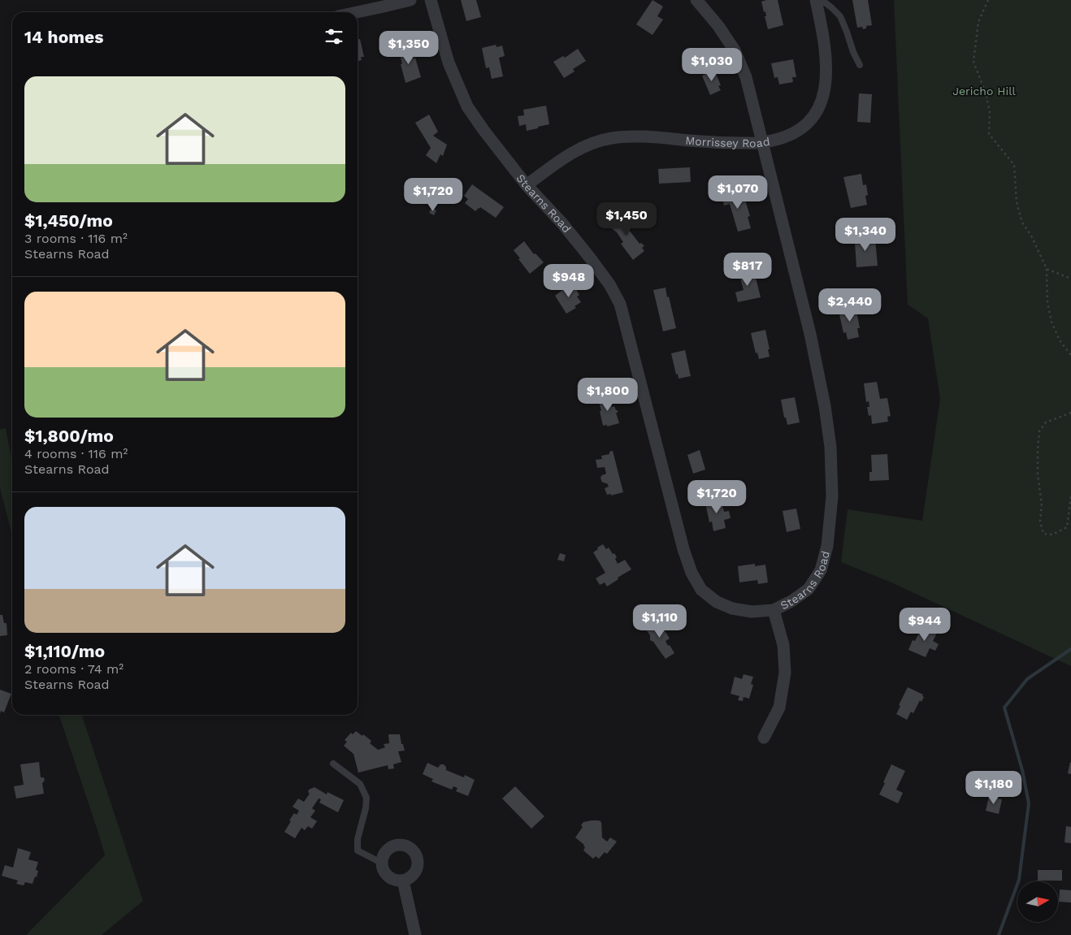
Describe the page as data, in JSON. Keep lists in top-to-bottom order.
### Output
{
  "streets": {
    "street": ["Morrissey Road", "Stearns Road"]
  },
  "crossings": [
    ["Morrissey Road", "Stearns Road"]
  ],
  "parks": ["Jericho Hill"],
  "north": "right",
  "page": {
    "heading": "14 homes",
    "price": [
      "$1,350",
      "$1,030",
      "$1,070",
      "$1,720",
      "$1,450",
      "$1,340",
      "$817",
      "$948",
      "$2,440",
      "$1,800",
      "$1,720",
      "$1,110",
      "$944",
      "$1,180"
    ],
    "list": [
      {
        "name": "$1,450/mo",
        "note": "3 rooms · 116 m² · Stearns Road"
      },
      {
        "name": "$1,800/mo",
        "note": "4 rooms · 116 m² · Stearns Road"
      },
      {
        "name": "$1,110/mo",
        "note": "2 rooms · 74 m² · Stearns Road"
      }
    ]
  }
}
